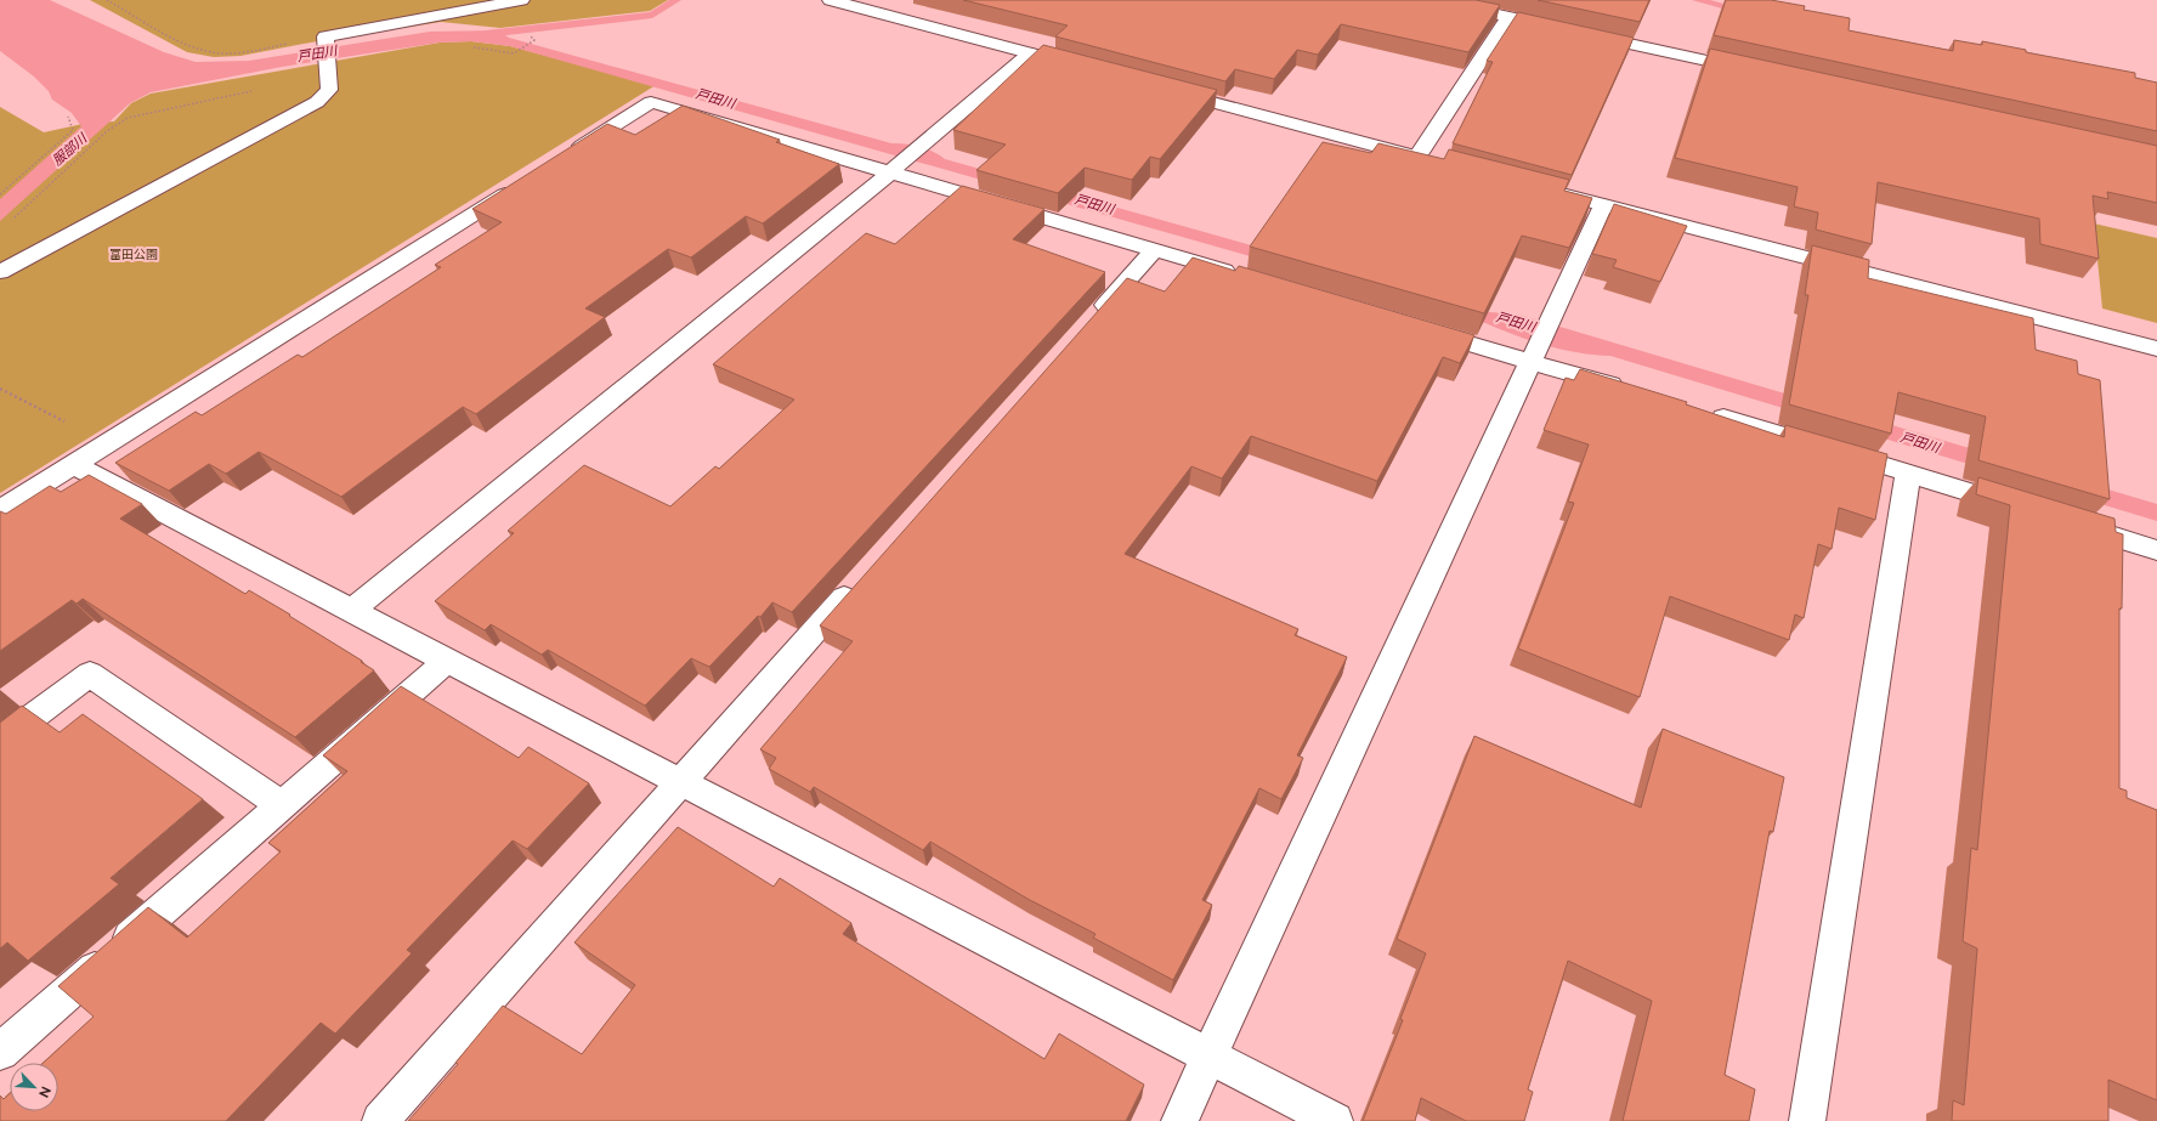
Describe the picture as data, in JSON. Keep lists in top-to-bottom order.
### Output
{
  "water": ["戸田川", "服部川"],
  "parks": ["富田公園"],
  "north": "bottom right"
}
